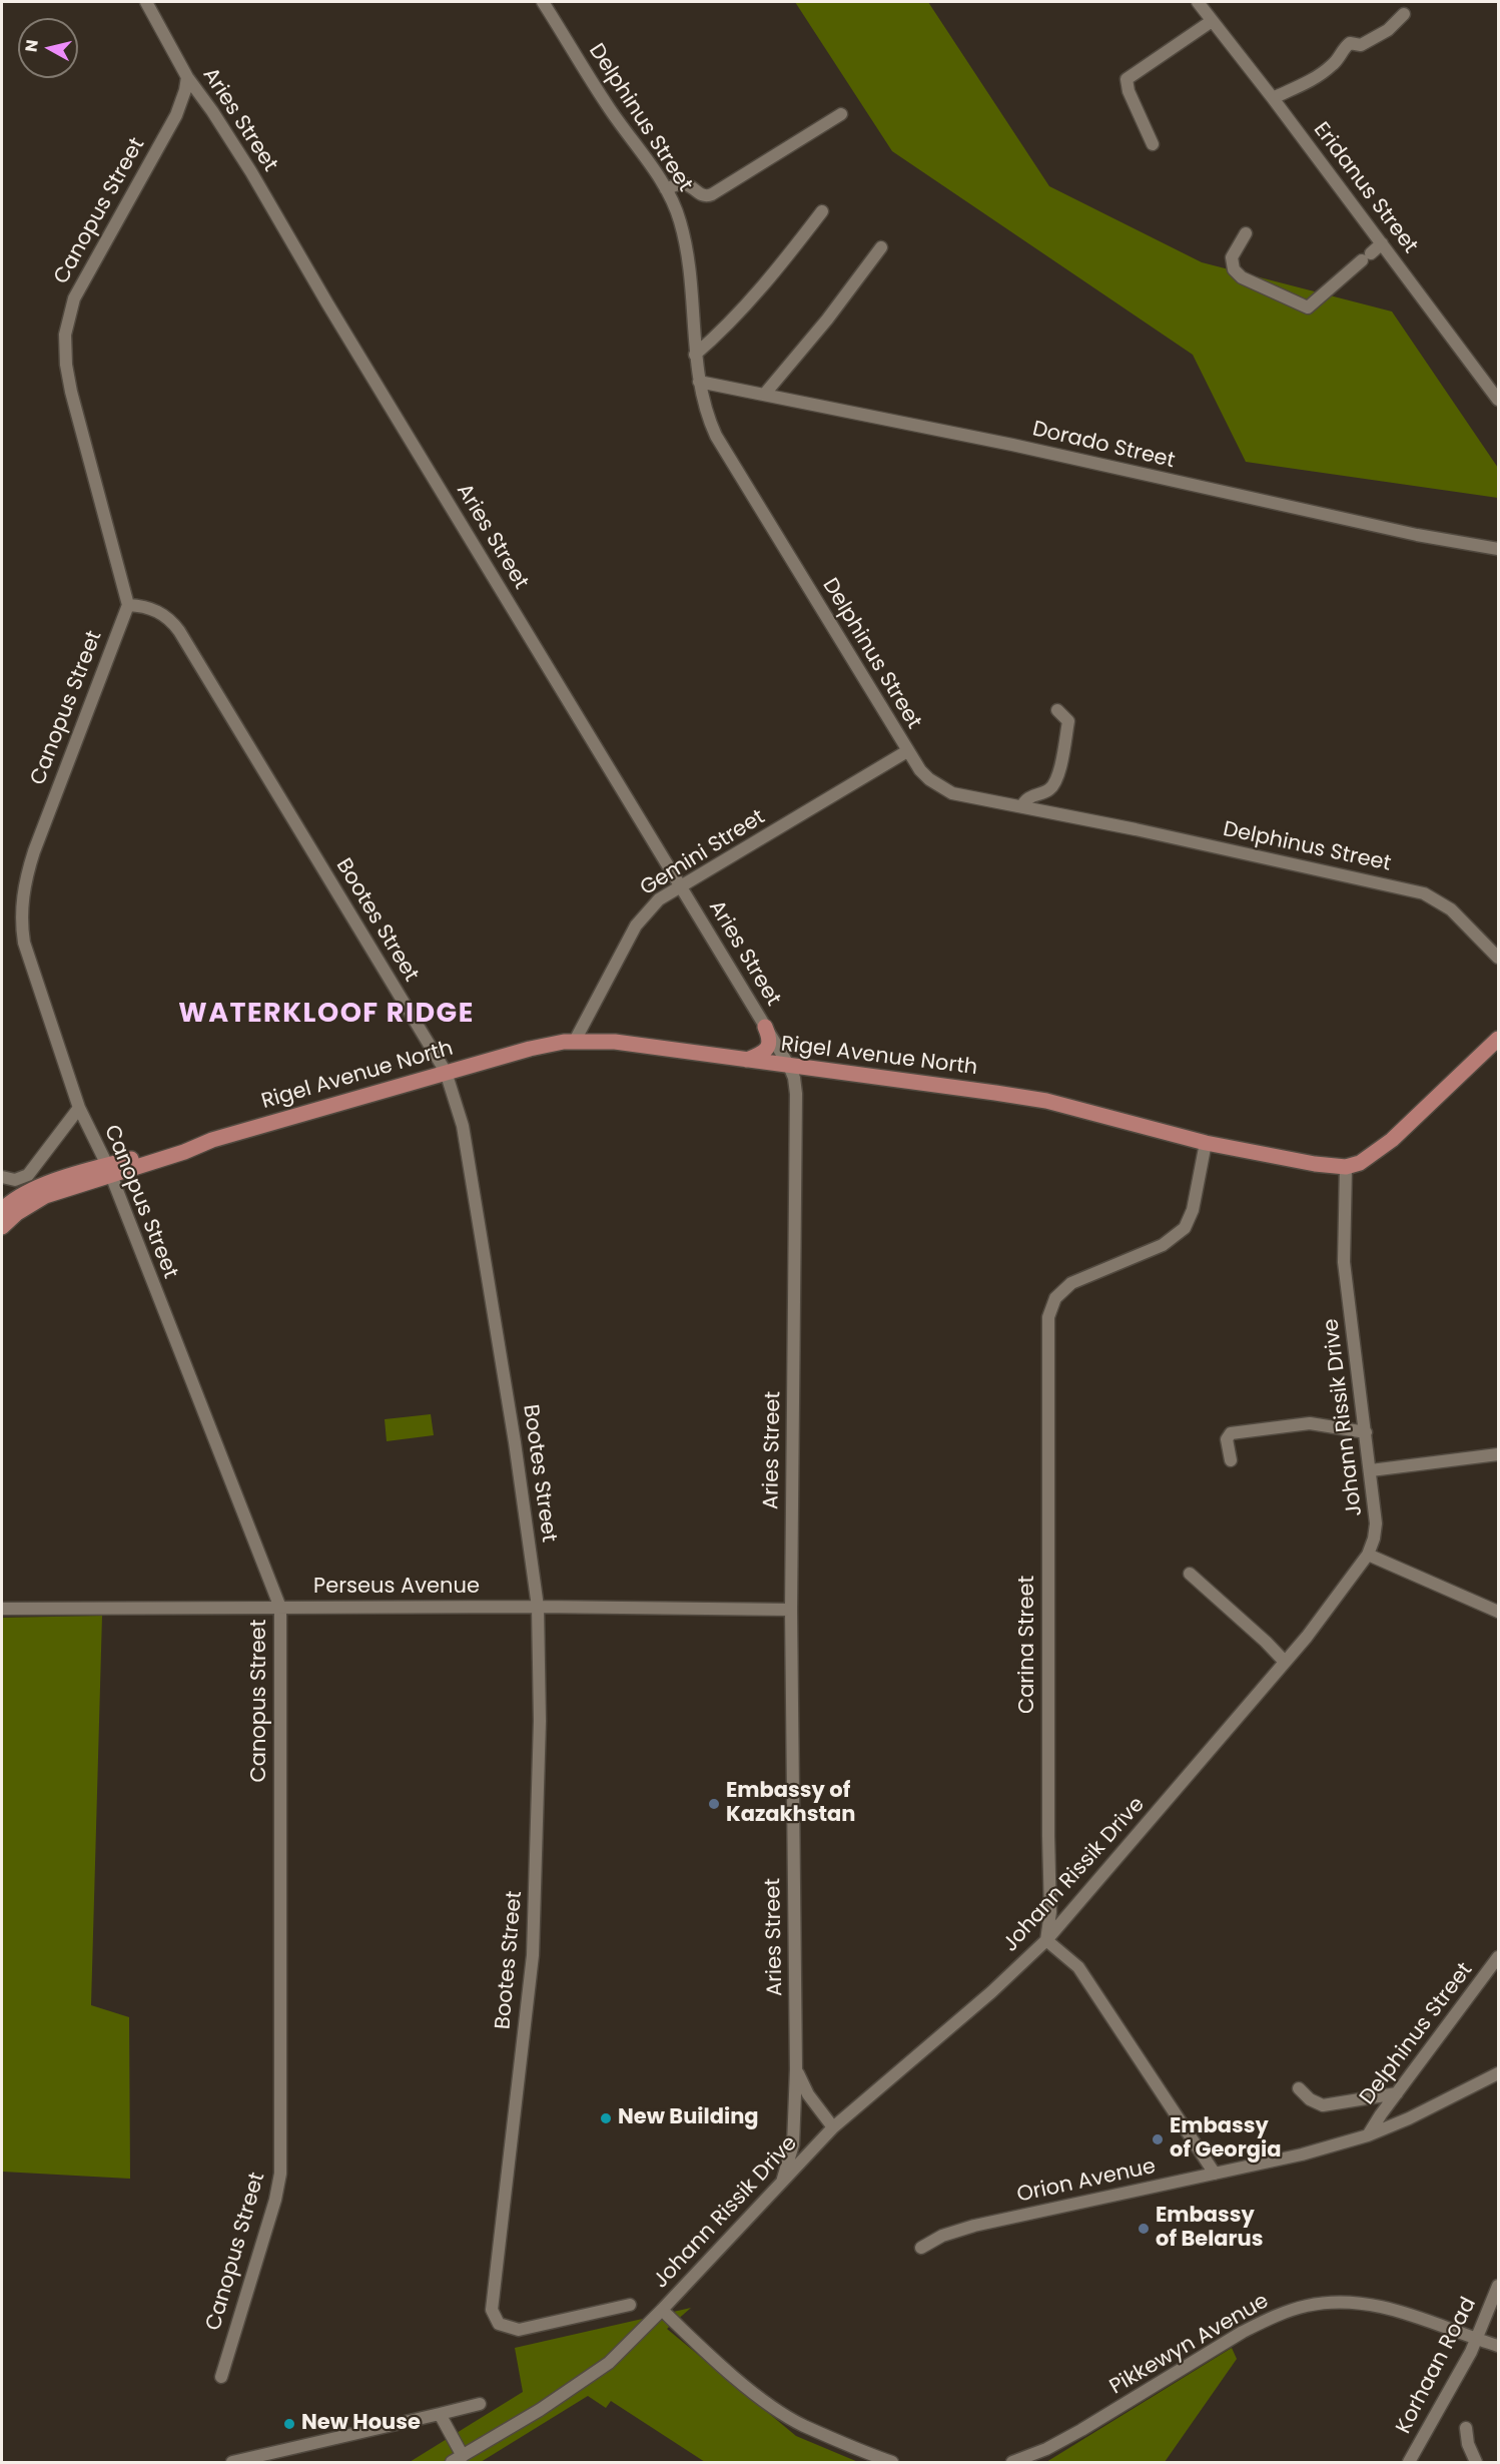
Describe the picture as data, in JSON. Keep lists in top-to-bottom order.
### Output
{
  "streets": {
    "main road": ["Rigel Avenue North"],
    "street": [
      "Delphinus Street",
      "Aries Street",
      "Eridanus Street",
      "Canopus Street",
      "Dorado Street",
      "Gemini Street",
      "Bootes Street",
      "Johann Rissik Drive",
      "Perseus Avenue",
      "Carina Street",
      "Orion Avenue",
      "Pikkewyn Avenue",
      "Korhaan Road"
    ]
  },
  "crossings": [
    ["Delphinus Street", "Dorado Street"],
    ["Delphinus Street", "Gemini Street"],
    ["Delphinus Street", "Orion Avenue"],
    ["Aries Street", "Canopus Street"],
    ["Aries Street", "Gemini Street"],
    ["Aries Street", "Rigel Avenue North"],
    ["Aries Street", "Johann Rissik Drive"],
    ["Aries Street", "Perseus Avenue"],
    ["Canopus Street", "Bootes Street"],
    ["Canopus Street", "Rigel Avenue North"],
    ["Canopus Street", "Perseus Avenue"],
    ["Gemini Street", "Rigel Avenue North"],
    ["Bootes Street", "Rigel Avenue North"],
    ["Bootes Street", "Perseus Avenue"],
    ["Rigel Avenue North", "Johann Rissik Drive"],
    ["Rigel Avenue North", "Carina Street"],
    ["Johann Rissik Drive", "Carina Street"],
    ["Pikkewyn Avenue", "Korhaan Road"]
  ],
  "districts": ["WATERKLOOF RIDGE"],
  "places": [
    "Embassy of Kazakhstan",
    "New Building",
    "Embassy of Georgia",
    "Embassy of Belarus",
    "New House"
  ],
  "north": "left"
}
